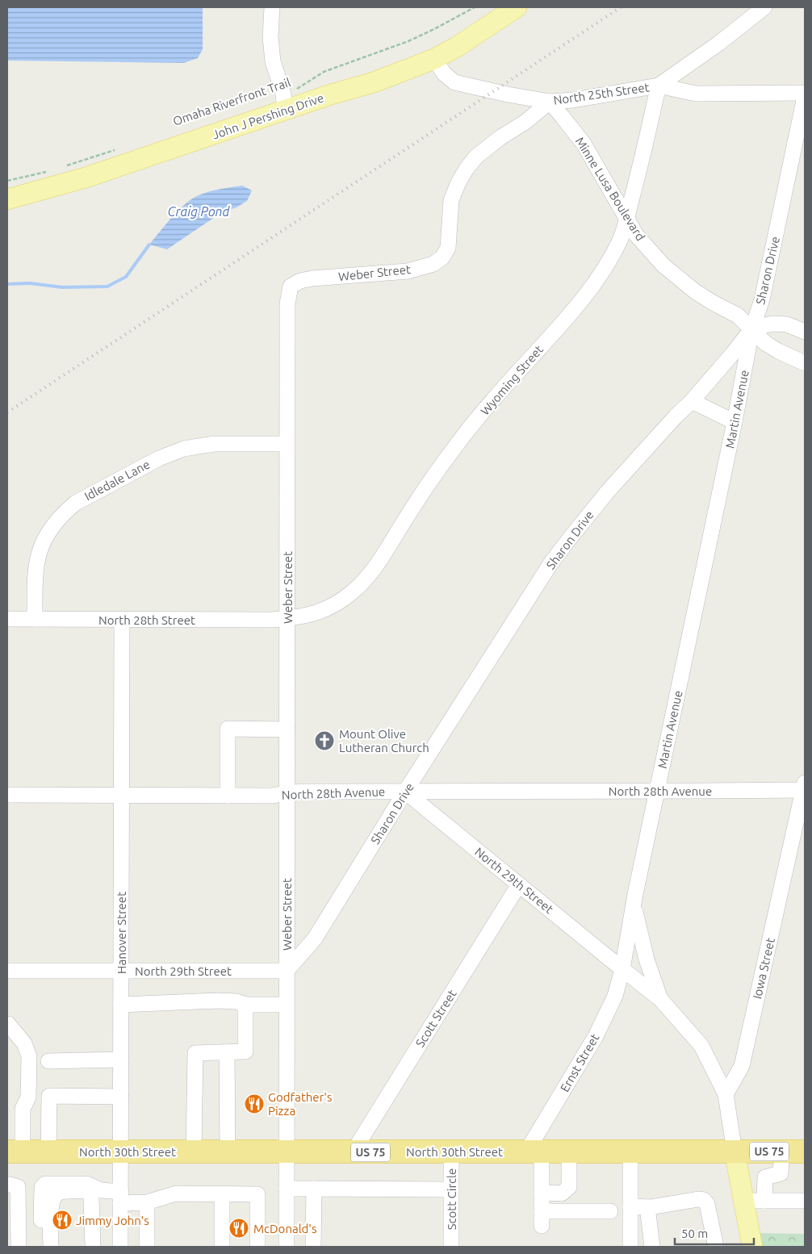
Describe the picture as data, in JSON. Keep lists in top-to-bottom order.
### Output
{
  "streets": {
    "highway": ["North 30th Street", "US 75"],
    "main road": ["John J Pershing Drive"],
    "street": [
      "North 25th Street",
      "Minne Lusa Boulevard",
      "Sharon Drive",
      "Weber Street",
      "Wyoming Street",
      "Martin Avenue",
      "Idledale Lane",
      "North 28th Street",
      "North 28th Avenue",
      "North 29th Street",
      "Hanover Street",
      "Iowa Street",
      "Scott Street",
      "Ernst Street",
      "Scott Circle"
    ],
    "path": ["Omaha Riverfront Trail"]
  },
  "crossings": [
    ["North 25th Street", "John J Pershing Drive"],
    ["North 25th Street", "Minne Lusa Boulevard"],
    ["North 25th Street", "Weber Street"],
    ["North 25th Street", "Wyoming Street"],
    ["Omaha Riverfront Trail", "John J Pershing Drive"],
    ["Minne Lusa Boulevard", "Sharon Drive"],
    ["Minne Lusa Boulevard", "Weber Street"],
    ["Minne Lusa Boulevard", "Wyoming Street"],
    ["Minne Lusa Boulevard", "Martin Avenue"],
    ["Sharon Drive", "Weber Street"],
    ["Sharon Drive", "Martin Avenue"],
    ["Sharon Drive", "North 28th Avenue"],
    ["Sharon Drive", "North 29th Street"],
    ["Weber Street", "Wyoming Street"],
    ["Weber Street", "Idledale Lane"],
    ["Weber Street", "North 28th Street"],
    ["Weber Street", "North 28th Avenue"],
    ["Weber Street", "North 29th Street"],
    ["Weber Street", "North 30th Street"],
    ["Wyoming Street", "North 28th Street"],
    ["Martin Avenue", "North 28th Avenue"],
    ["Martin Avenue", "North 29th Street"],
    ["Martin Avenue", "Ernst Street"],
    ["Idledale Lane", "North 28th Street"],
    ["North 28th Street", "Hanover Street"],
    ["North 28th Avenue", "North 29th Street"],
    ["North 28th Avenue", "Hanover Street"],
    ["North 28th Avenue", "Iowa Street"],
    ["North 29th Street", "Hanover Street"],
    ["North 29th Street", "Scott Street"],
    ["North 29th Street", "Ernst Street"],
    ["Hanover Street", "North 30th Street"],
    ["Scott Street", "North 30th Street"],
    ["Ernst Street", "North 30th Street"],
    ["North 30th Street", "Scott Circle"]
  ],
  "water": ["Craig Pond"],
  "places": {
    "church": ["Mount Olive Lutheran Church"],
    "restaurant": ["Godfather's Pizza", "Jimmy John's", "McDonald's"]
  },
  "scale_bar": "50 m"
}
